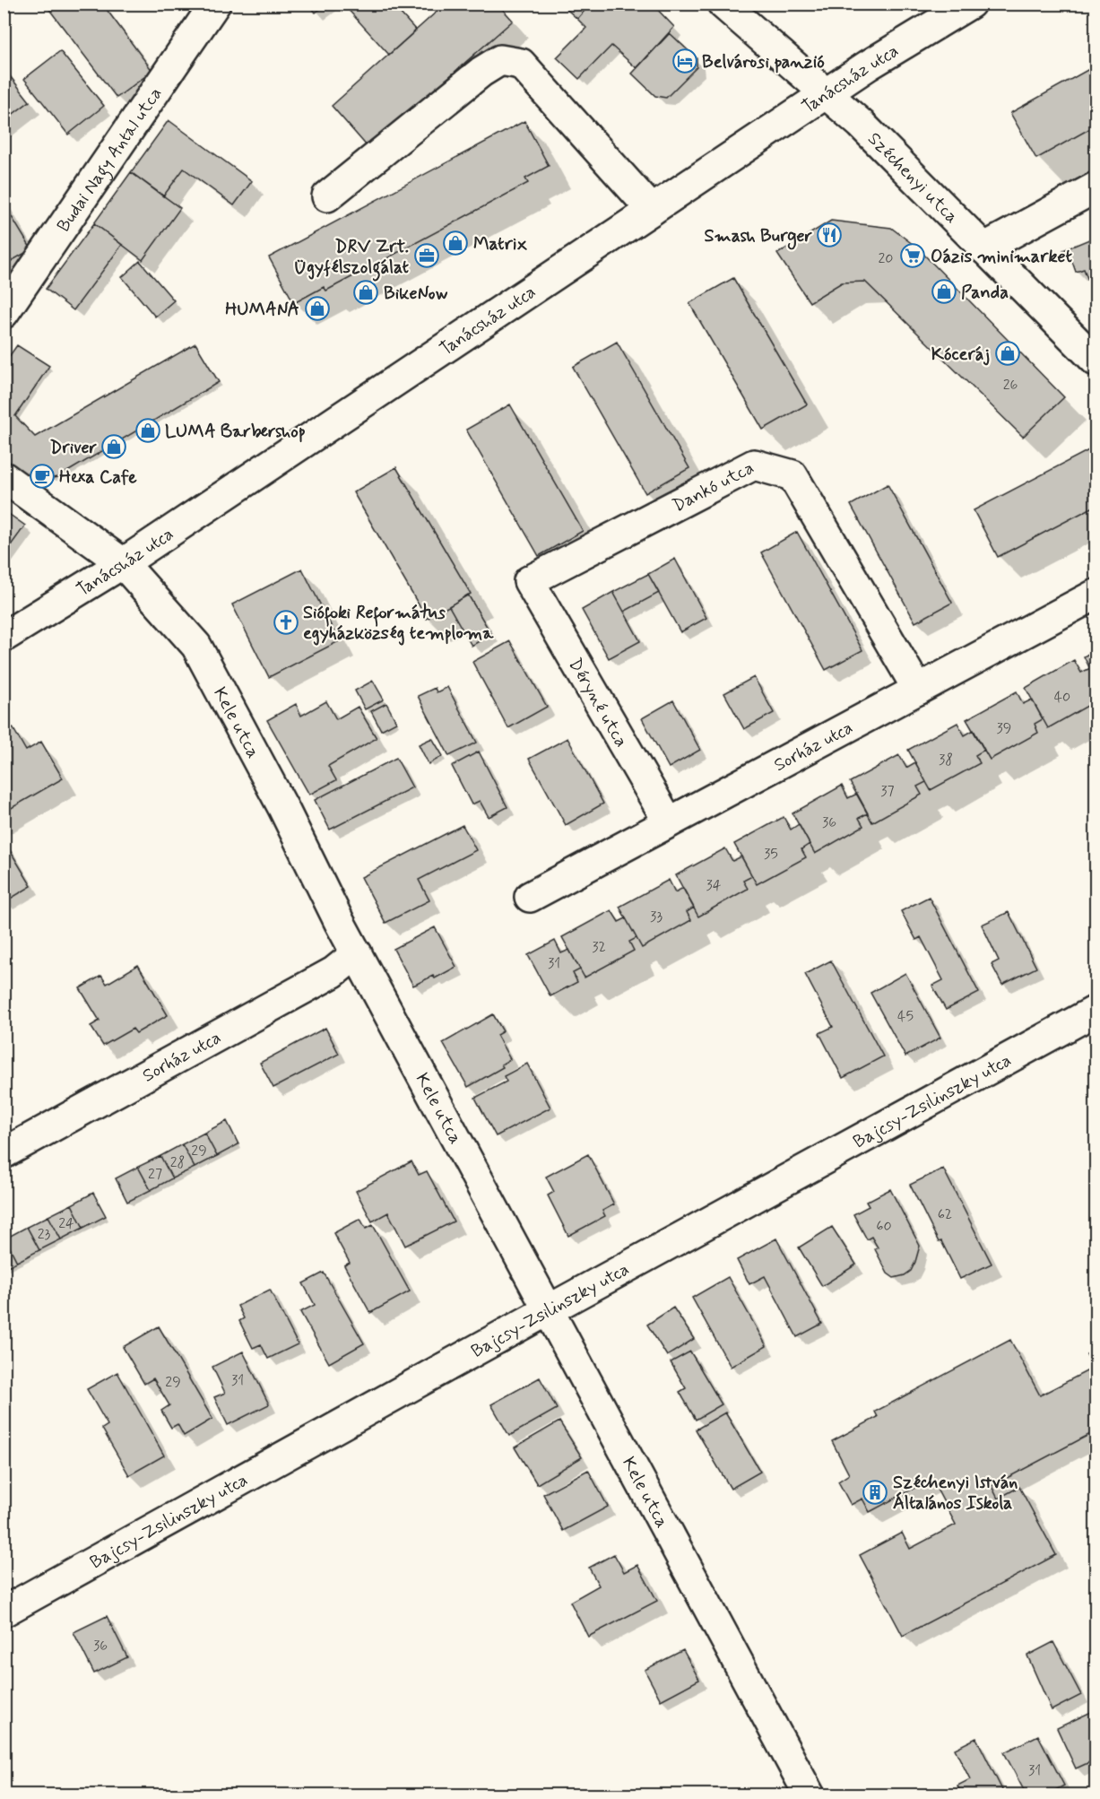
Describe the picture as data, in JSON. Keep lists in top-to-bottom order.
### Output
{
  "streets": {
    "street": [
      "Tanácsház utca",
      "Budai Nagy Antal utca",
      "Széchenyi utca",
      "Dankó utca",
      "Déryné utca",
      "Kele utca",
      "Sorház utca",
      "Bajcsy-Zsilinszky utca"
    ]
  },
  "crossings": [
    ["Tanácsház utca", "Széchenyi utca"],
    ["Tanácsház utca", "Kele utca"],
    ["Dankó utca", "Déryné utca"],
    ["Dankó utca", "Sorház utca"],
    ["Déryné utca", "Sorház utca"],
    ["Kele utca", "Sorház utca"],
    ["Kele utca", "Bajcsy-Zsilinszky utca"]
  ],
  "places": {
    "hotel": ["Belvárosi panzió"],
    "restaurant": ["Smash Burger"],
    "shop": [
      "Matrix",
      "Panda",
      "BikeNow",
      "HUMANA",
      "Kóceráj",
      "LUMA Barbershop",
      "Driver"
    ],
    "office": ["DRV Zrt. Ügyfélszolgálat"],
    "supermarket": ["Oázis minimarket"],
    "cafe": ["Hexa Cafe"],
    "church": ["Siófoki Református egyházközség temploma"],
    "building": ["Széchenyi István Általános Iskola"]
  },
  "house_numbers": [
    "20",
    "26",
    "40",
    "39",
    "38",
    "37",
    "36",
    "35",
    "34",
    "33",
    "32",
    "31",
    "45",
    "29",
    "28",
    "27",
    "62",
    "24",
    "60",
    "23",
    "31",
    "29",
    "36",
    "31"
  ]
}
